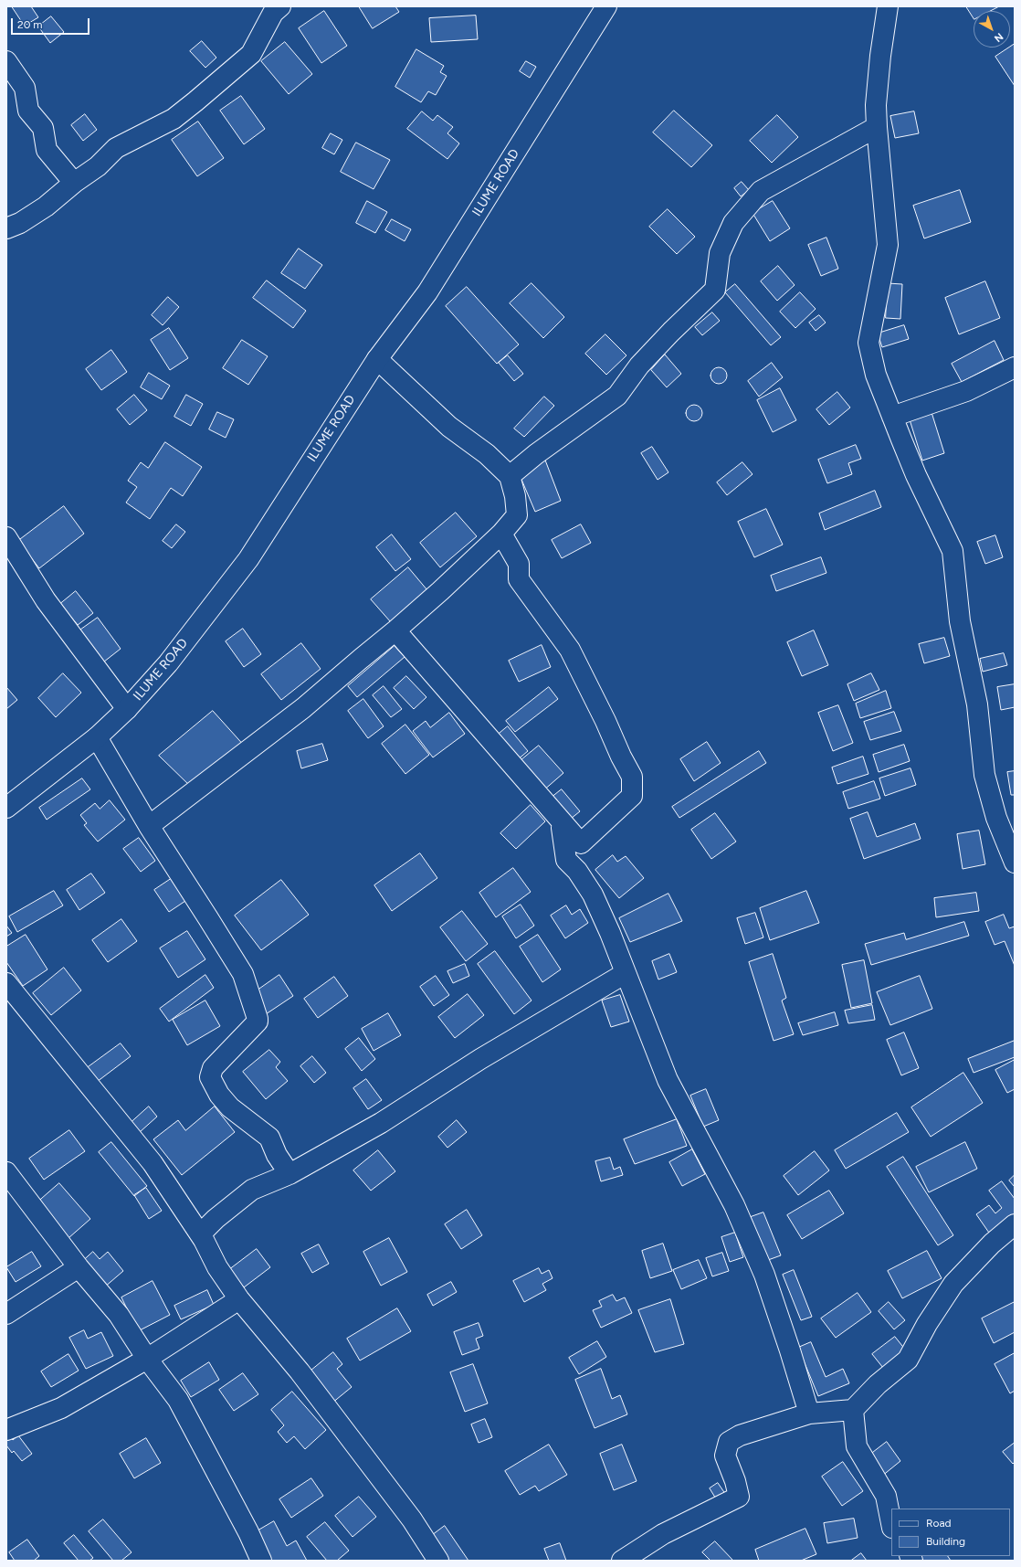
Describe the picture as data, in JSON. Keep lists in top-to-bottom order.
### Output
{
  "streets": {
    "street": ["ILUME ROAD"]
  },
  "legend": ["Road", "Building"],
  "scale_bar": "20 m",
  "north": "bottom right"
}
